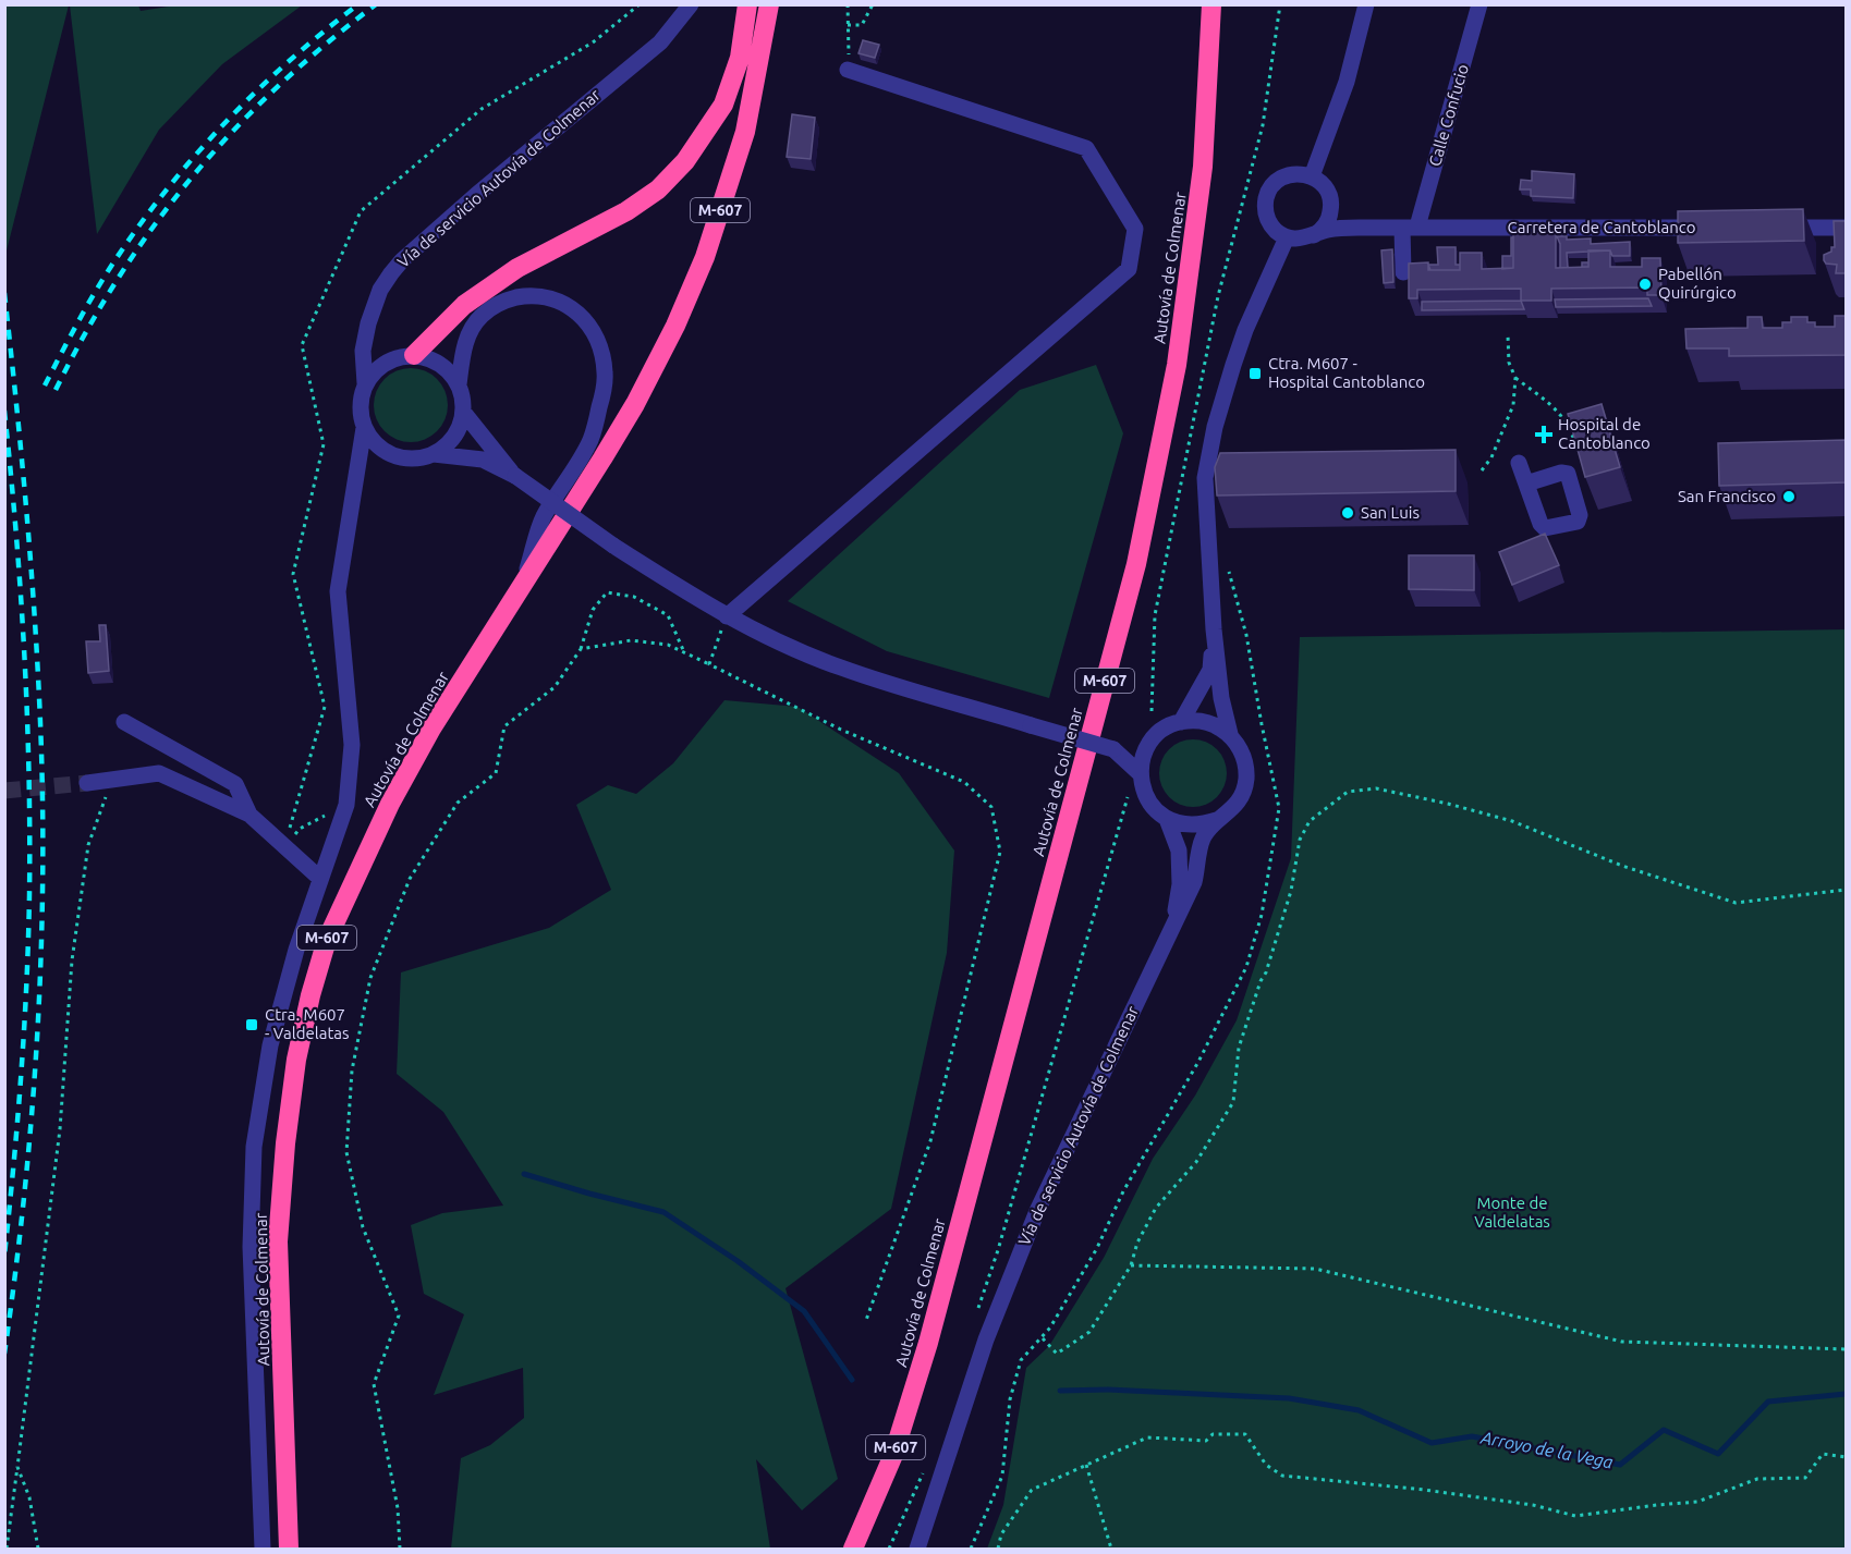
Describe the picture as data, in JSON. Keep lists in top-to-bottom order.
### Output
{
  "streets": {
    "highway": ["M-607", "Autovía de Colmenar"],
    "street": ["Calle Confucio", "Vía de servicio Autovía de Colmenar", "Carretera de Cantoblanco"]
  },
  "crossings": [
    ["Calle Confucio", "Carretera de Cantoblanco"]
  ],
  "water": ["Arroyo de la Vega"],
  "parks": ["Monte de Valdelatas"],
  "places": {
    "other": ["Pabellón Quirúrgico", "San Francisco", "San Luis"],
    "transit": ["Ctra. M607 - Hospital Cantoblanco", "Ctra. M607 - Valdelatas"],
    "health": ["Hospital de Cantoblanco"]
  }
}
